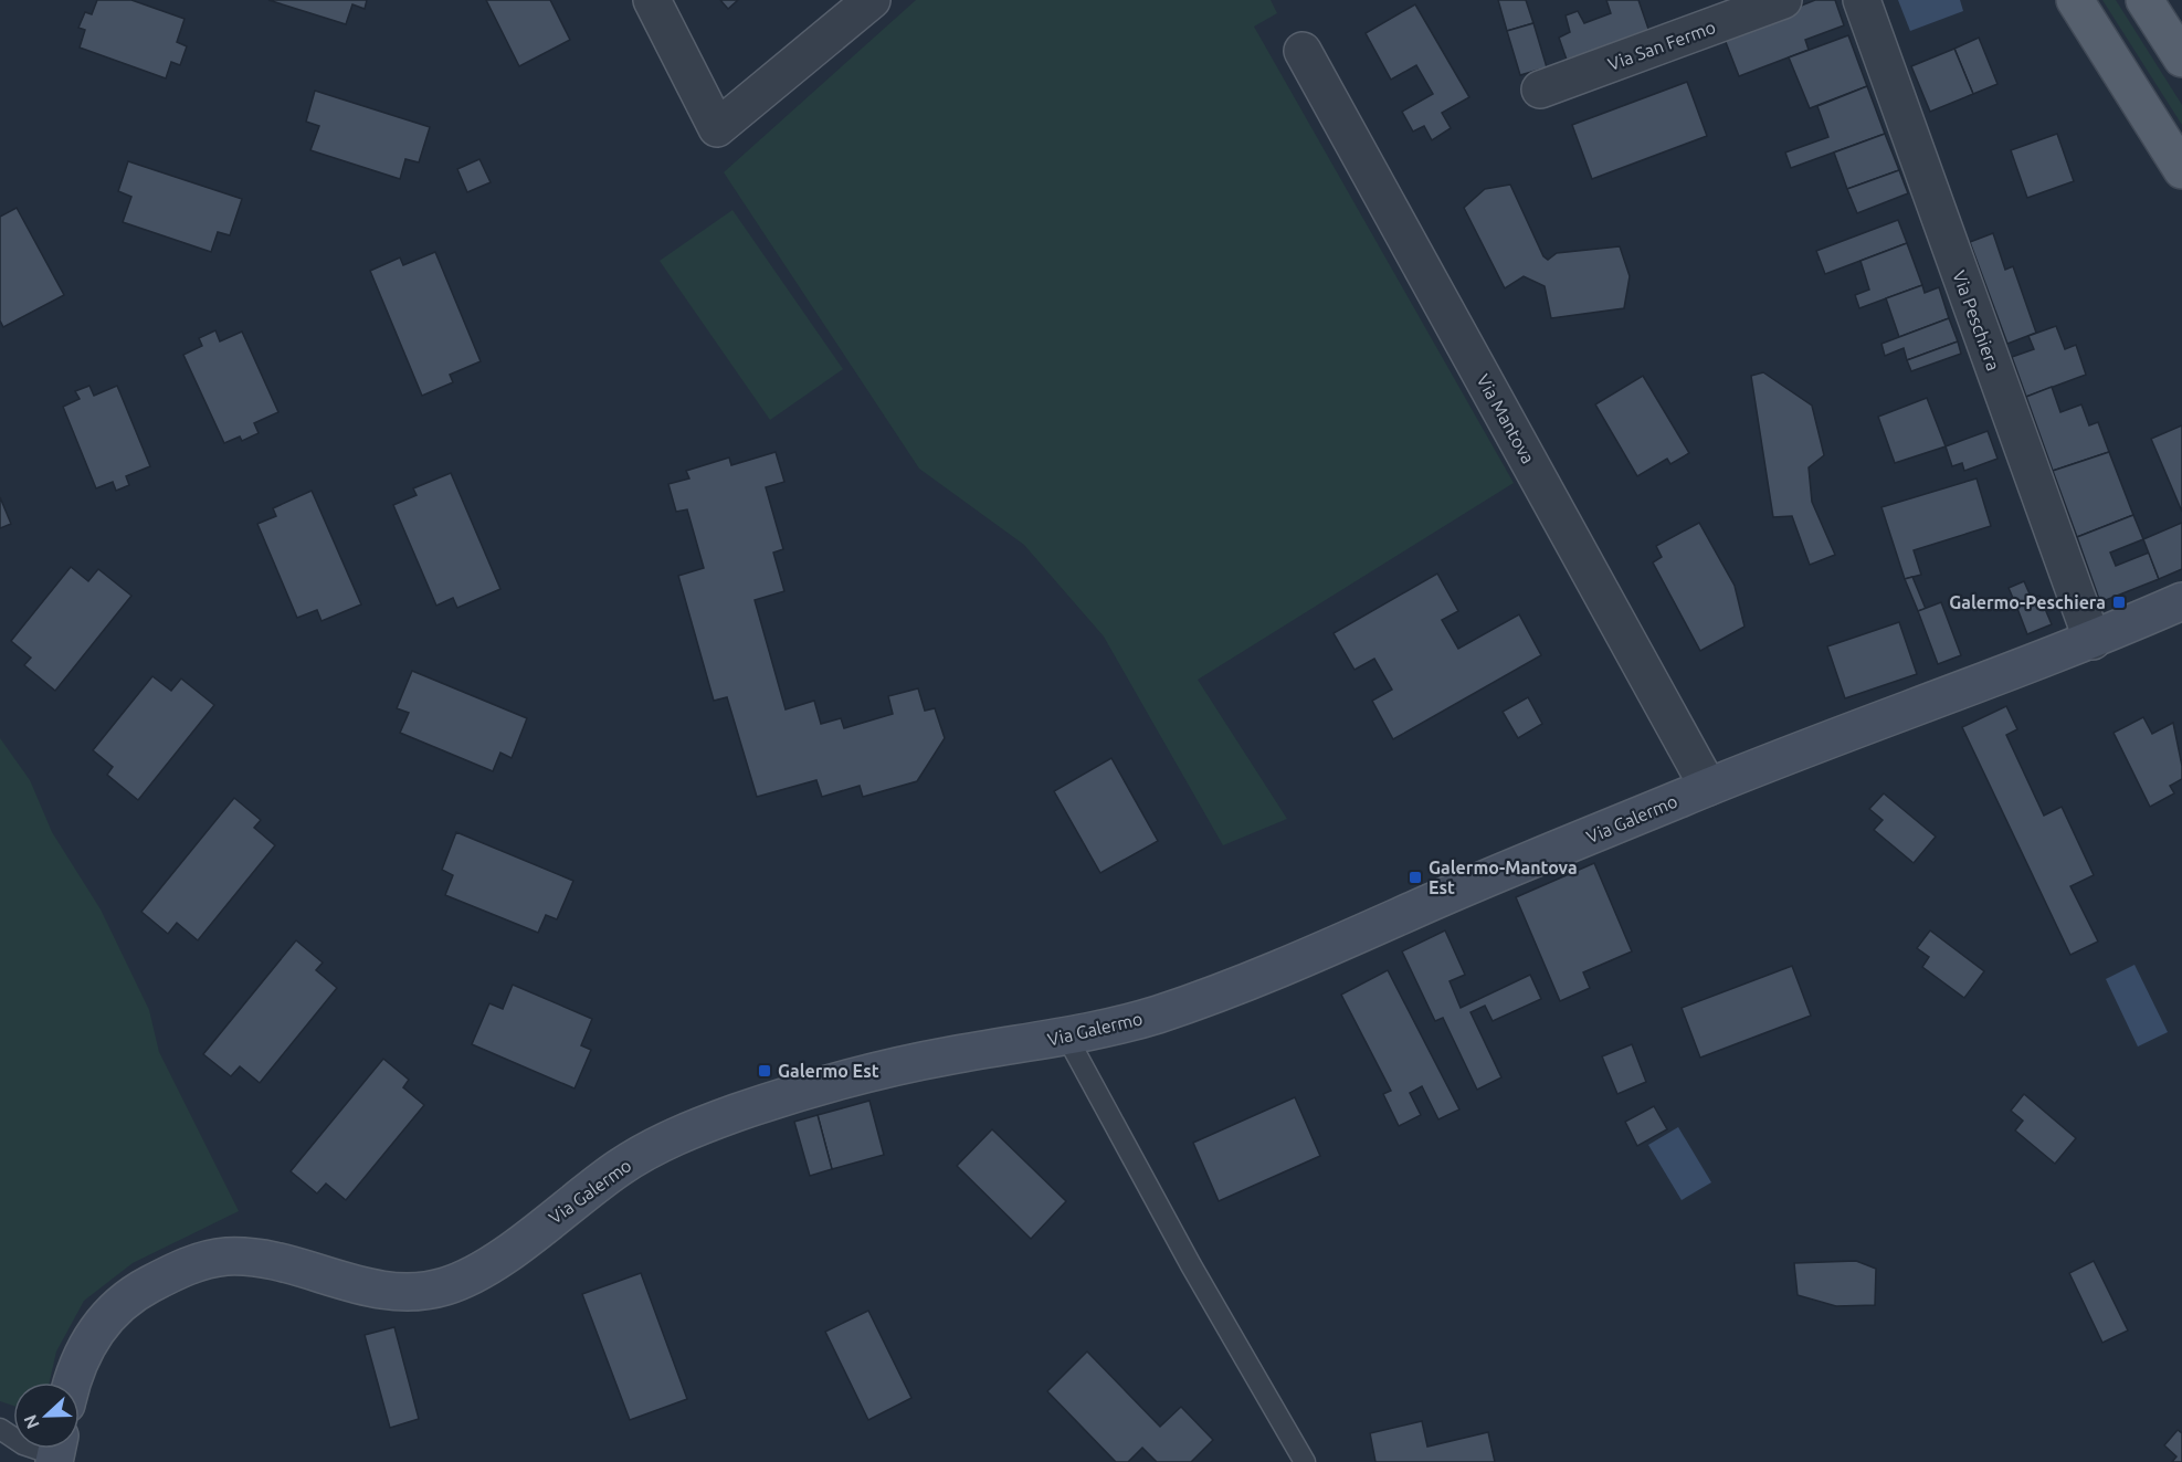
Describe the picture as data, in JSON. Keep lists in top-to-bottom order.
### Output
{
  "streets": {
    "main road": ["Via Galermo"],
    "street": ["Via San Fermo", "Via Peschiera", "Via Mantova"]
  },
  "crossings": [
    ["Via Peschiera", "Via Galermo"],
    ["Via Mantova", "Via Galermo"]
  ],
  "places": {
    "transit": ["Galermo-Peschiera", "Galermo-Mantova Est", "Galermo Est"]
  },
  "north": "left"
}
